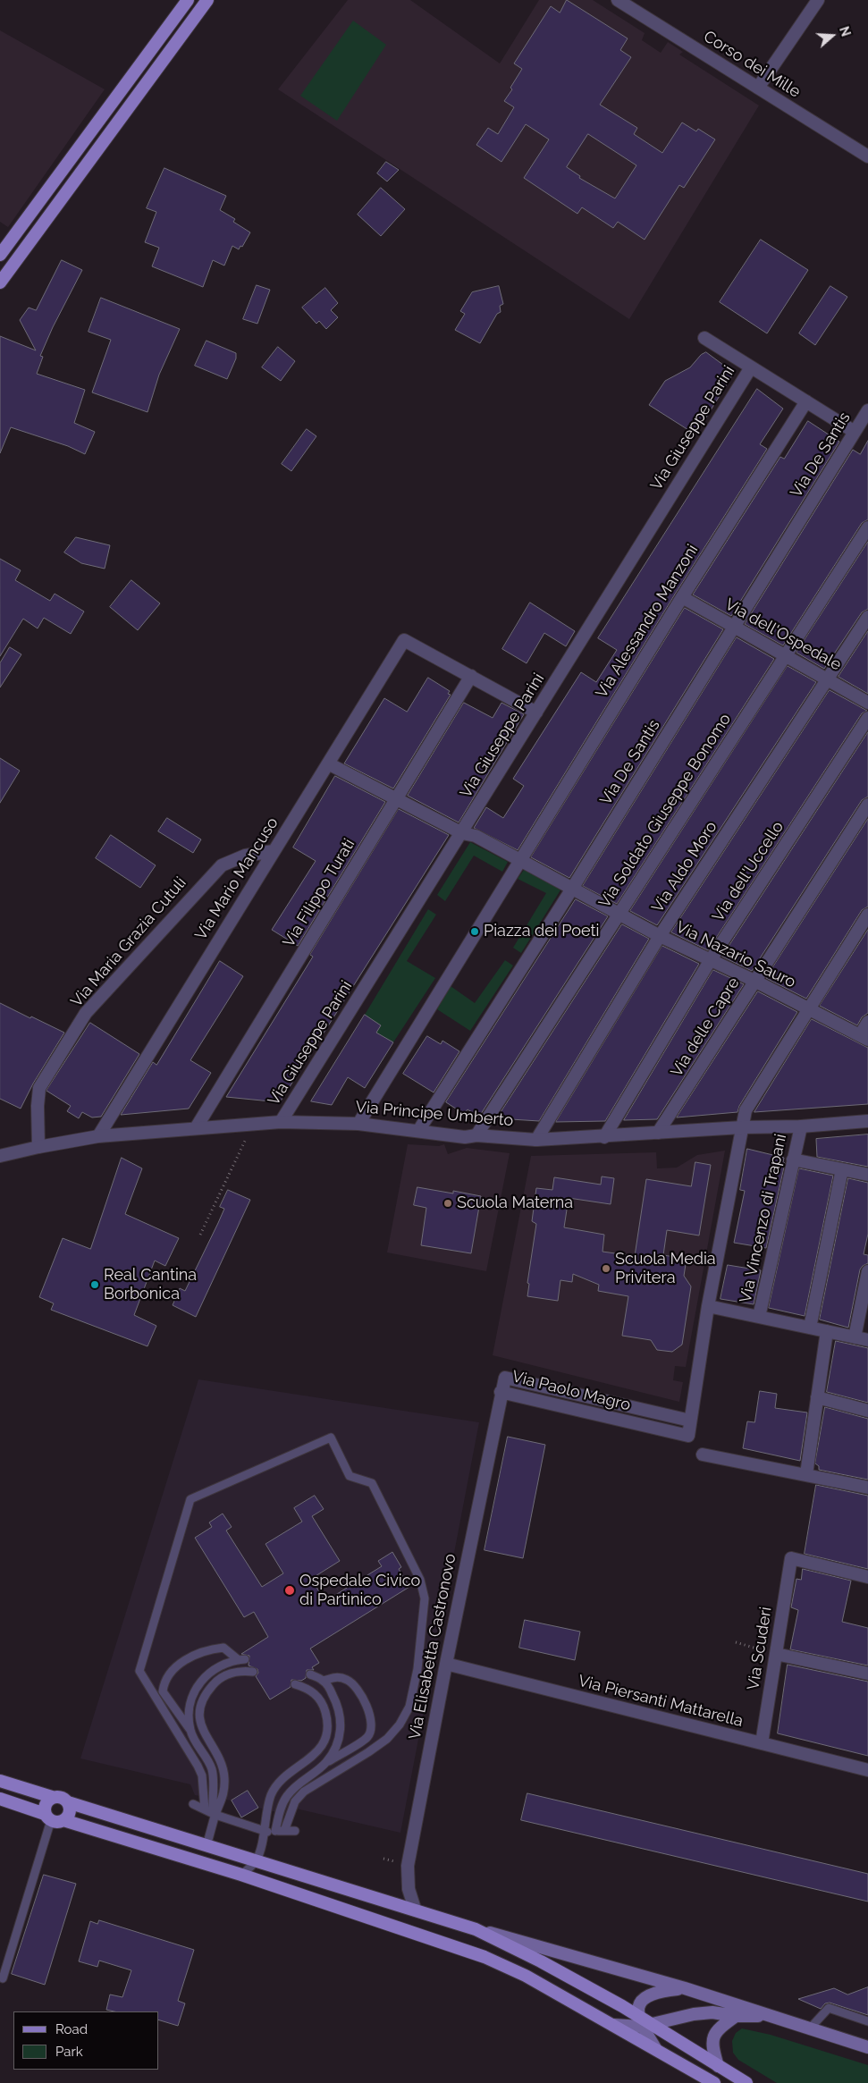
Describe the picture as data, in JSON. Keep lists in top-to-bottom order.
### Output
{
  "streets": {
    "street": [
      "Corso dei Mille",
      "Via Giuseppe Parini",
      "Via De Santis",
      "Via Alessandro Manzoni",
      "Via dell'Ospedale",
      "Via Soldato Giuseppe Bonomo",
      "Via Aldo Moro",
      "Via dell'Uccello",
      "Via Mario Mancuso",
      "Via Filippo Turati",
      "Via Maria Grazia Cutuli",
      "Via Nazario Sauro",
      "Via delle Capre",
      "Via Principe Umberto",
      "Via Vincenzo di Trapani",
      "Via Paolo Magro",
      "Via Elisabetta Castronovo",
      "Via Scuderi",
      "Via Piersanti Mattarella"
    ]
  },
  "crossings": [
    ["Via Giuseppe Parini", "Via Nazario Sauro"],
    ["Via Giuseppe Parini", "Via Principe Umberto"],
    ["Via De Santis", "Via dell'Ospedale"],
    ["Via De Santis", "Via Nazario Sauro"],
    ["Via De Santis", "Via Principe Umberto"],
    ["Via Alessandro Manzoni", "Via dell'Ospedale"],
    ["Via Alessandro Manzoni", "Via Nazario Sauro"],
    ["Via dell'Ospedale", "Via Soldato Giuseppe Bonomo"],
    ["Via dell'Ospedale", "Via Aldo Moro"],
    ["Via Soldato Giuseppe Bonomo", "Via Nazario Sauro"],
    ["Via Soldato Giuseppe Bonomo", "Via Principe Umberto"],
    ["Via Aldo Moro", "Via Nazario Sauro"],
    ["Via Aldo Moro", "Via Principe Umberto"],
    ["Via dell'Uccello", "Via Nazario Sauro"],
    ["Via dell'Uccello", "Via Principe Umberto"],
    ["Via Mario Mancuso", "Via Filippo Turati"],
    ["Via Mario Mancuso", "Via Maria Grazia Cutuli"],
    ["Via Mario Mancuso", "Via Nazario Sauro"],
    ["Via Mario Mancuso", "Via Principe Umberto"],
    ["Via Filippo Turati", "Via Nazario Sauro"],
    ["Via Filippo Turati", "Via Principe Umberto"],
    ["Via Maria Grazia Cutuli", "Via Principe Umberto"],
    ["Via Nazario Sauro", "Via delle Capre"],
    ["Via Nazario Sauro", "Via Paolo Magro"],
    ["Via delle Capre", "Via Principe Umberto"],
    ["Via Principe Umberto", "Via Vincenzo di Trapani"],
    ["Via Principe Umberto", "Via Paolo Magro"],
    ["Via Paolo Magro", "Via Elisabetta Castronovo"],
    ["Via Elisabetta Castronovo", "Via Piersanti Mattarella"],
    ["Via Scuderi", "Via Piersanti Mattarella"]
  ],
  "places": [
    "Piazza dei Poeti",
    "Scuola Materna",
    "Scuola Media Privitera",
    "Real Cantina Borbonica",
    "Ospedale Civico di Partinico"
  ],
  "legend": ["Road", "Park"],
  "north": "right"
}
